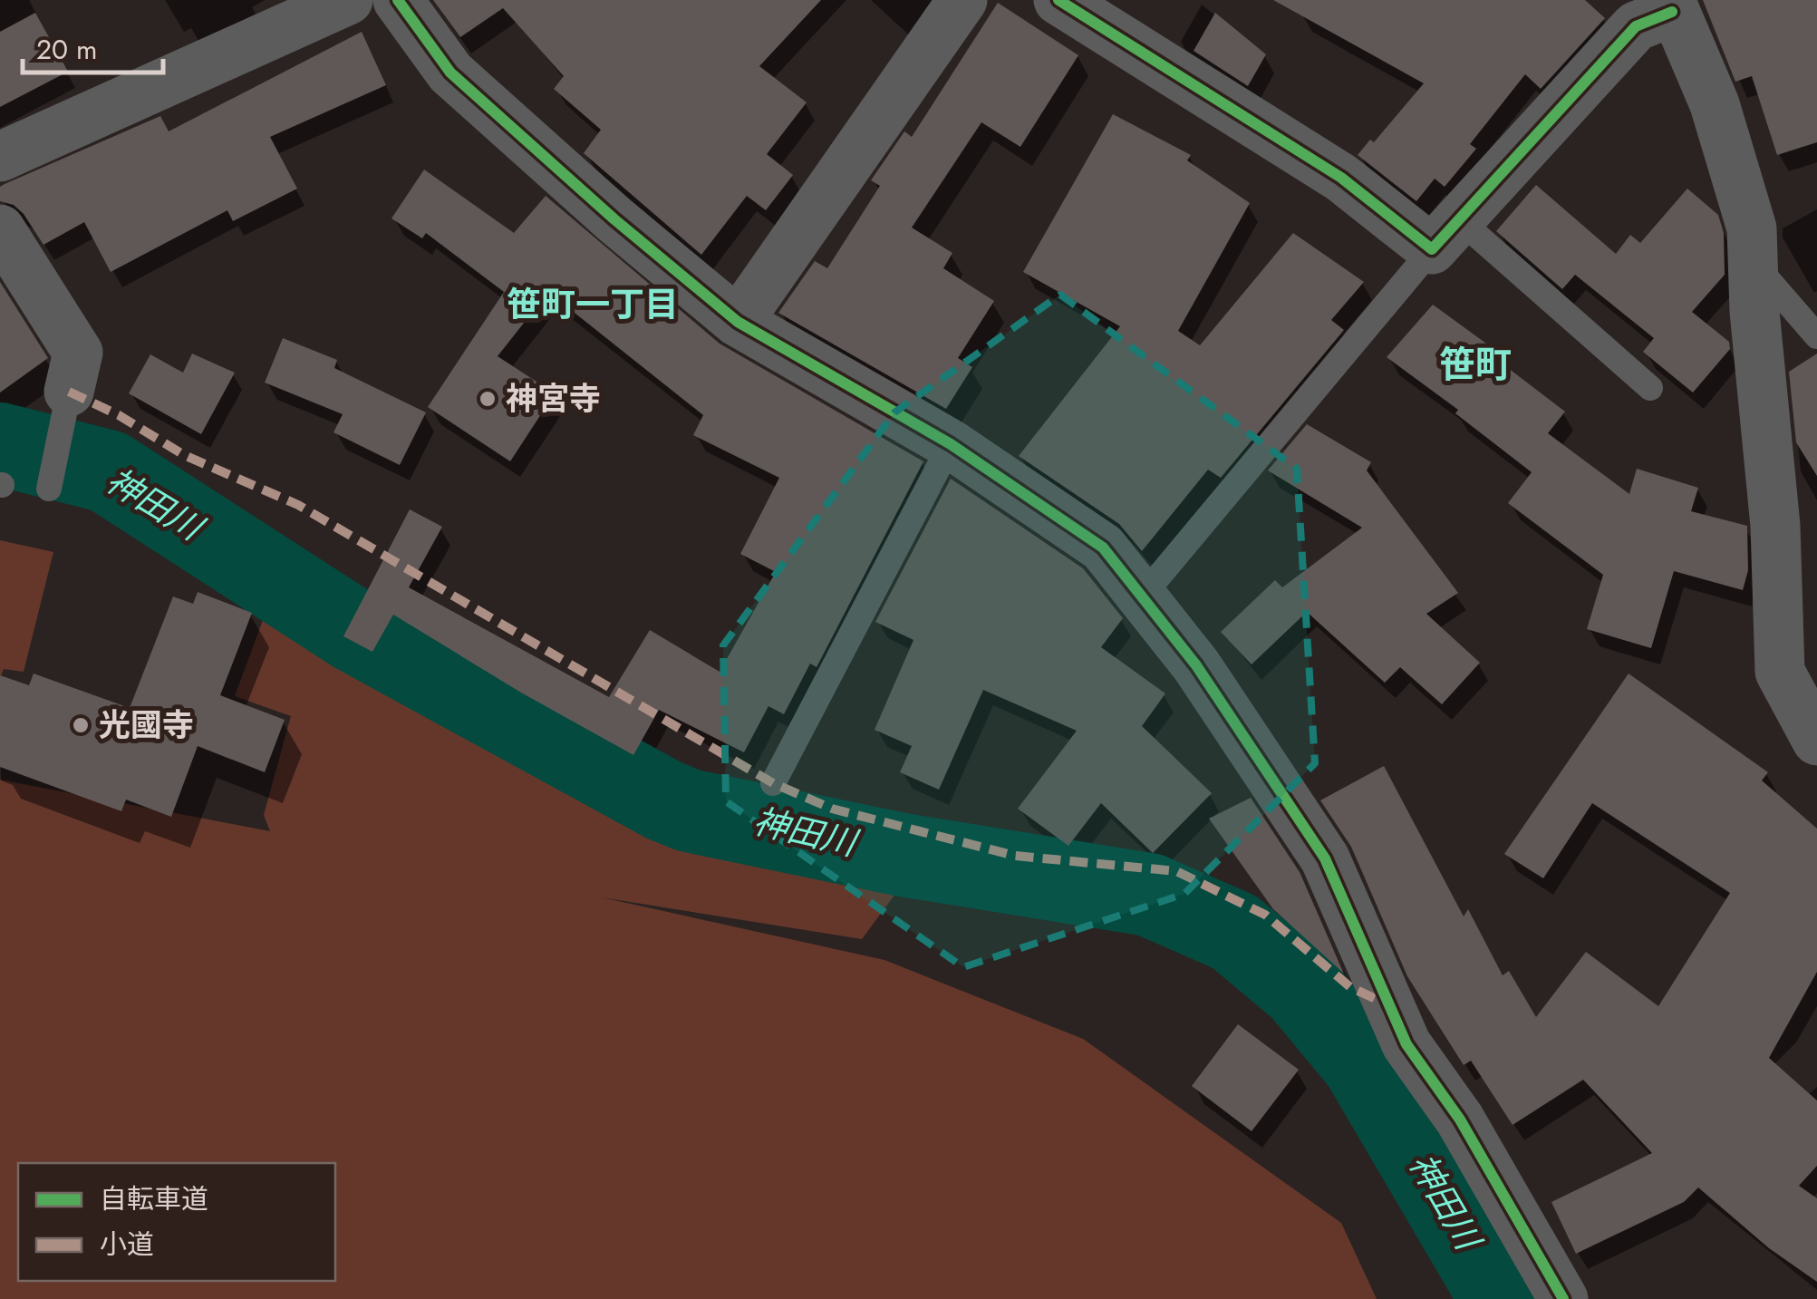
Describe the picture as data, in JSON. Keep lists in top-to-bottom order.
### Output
{
  "districts": ["笹町一丁目", "笹町"],
  "water": ["神田川"],
  "places": ["神宮寺", "光國寺"],
  "legend": ["自転車道", "小道"],
  "scale_bar": "20 m"
}
